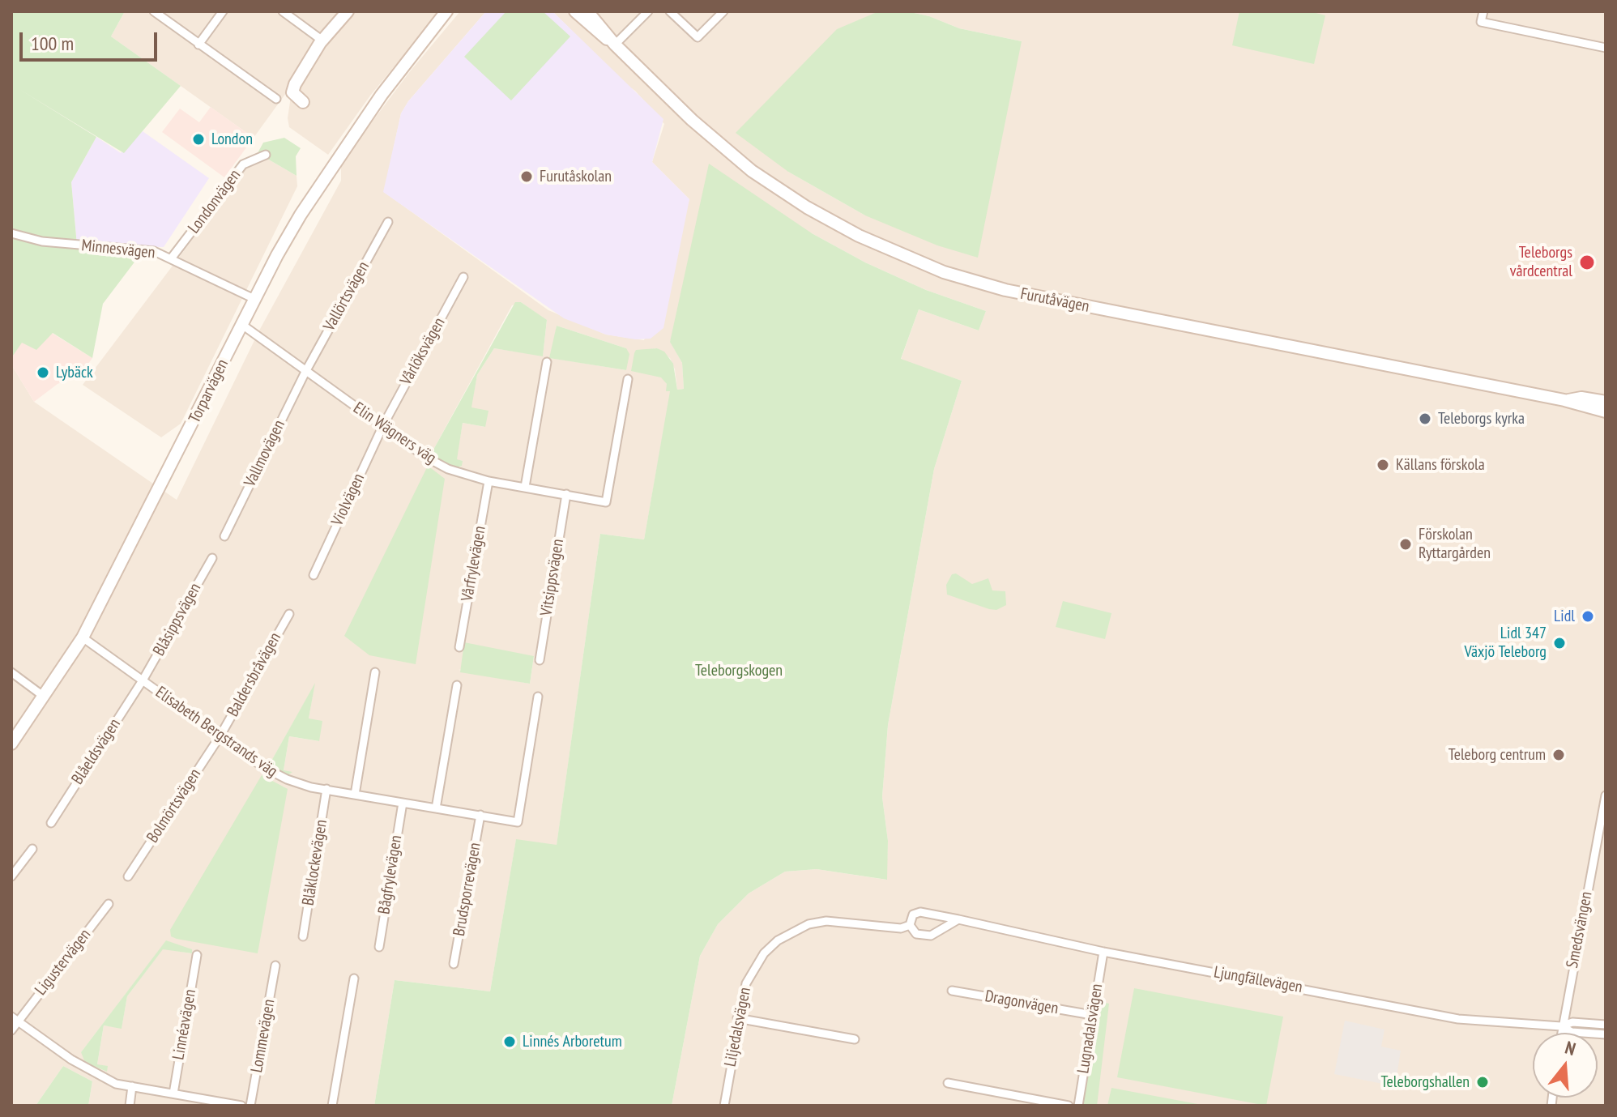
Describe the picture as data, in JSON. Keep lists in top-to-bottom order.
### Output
{
  "streets": {
    "street": [
      "Londonvägen",
      "Minnesvägen",
      "Vallörtsvägen",
      "Furutåvägen",
      "Vårlöksvägen",
      "Torparvägen",
      "Elin Wägners väg",
      "Vallmovägen",
      "Violvägen",
      "Vårfrylevägen",
      "Vitsippsvägen",
      "Blåsippsvägen",
      "Baldersbråvägen",
      "Elisabeth Bergstrands väg",
      "Blåeldsvägen",
      "Bolmörtsvägen",
      "Blåklockevägen",
      "Bågfrylevägen",
      "Brudsporrevägen",
      "Smedsvängen",
      "Ligustervägen",
      "Ljungfällevägen",
      "Dragonvägen",
      "Linnéavägen",
      "Liljedalsvägen",
      "Lugnadalsvägen",
      "Lommevägen"
    ]
  },
  "crossings": [
    ["Londonvägen", "Minnesvägen"],
    ["Minnesvägen", "Torparvägen"],
    ["Vallörtsvägen", "Elin Wägners väg"],
    ["Vallörtsvägen", "Vallmovägen"],
    ["Vårlöksvägen", "Elin Wägners väg"],
    ["Vårlöksvägen", "Violvägen"],
    ["Torparvägen", "Elin Wägners väg"],
    ["Torparvägen", "Elisabeth Bergstrands väg"],
    ["Elin Wägners väg", "Vallmovägen"],
    ["Elin Wägners väg", "Violvägen"],
    ["Elin Wägners väg", "Vårfrylevägen"],
    ["Elin Wägners väg", "Vitsippsvägen"],
    ["Blåsippsvägen", "Elisabeth Bergstrands väg"],
    ["Blåsippsvägen", "Blåeldsvägen"],
    ["Baldersbråvägen", "Elisabeth Bergstrands väg"],
    ["Baldersbråvägen", "Bolmörtsvägen"],
    ["Elisabeth Bergstrands väg", "Blåeldsvägen"],
    ["Elisabeth Bergstrands väg", "Bolmörtsvägen"],
    ["Elisabeth Bergstrands väg", "Blåklockevägen"],
    ["Elisabeth Bergstrands väg", "Bågfrylevägen"],
    ["Elisabeth Bergstrands väg", "Brudsporrevägen"],
    ["Smedsvängen", "Ljungfällevägen"],
    ["Ljungfällevägen", "Liljedalsvägen"],
    ["Ljungfällevägen", "Lugnadalsvägen"],
    ["Dragonvägen", "Lugnadalsvägen"]
  ],
  "parks": ["Teleborgskogen"],
  "places": [
    "London",
    "Furutåskolan",
    "Teleborgs vårdcentral",
    "Lybäck",
    "Teleborgs kyrka",
    "Källans förskola",
    "Förskolan Ryttargården",
    "Lidl",
    "Lidl 347 Växjö Teleborg",
    "Teleborg centrum",
    "Linnés Arboretum",
    "Teleborgshallen"
  ],
  "scale_bar": "100 m",
  "north": "top"
}
